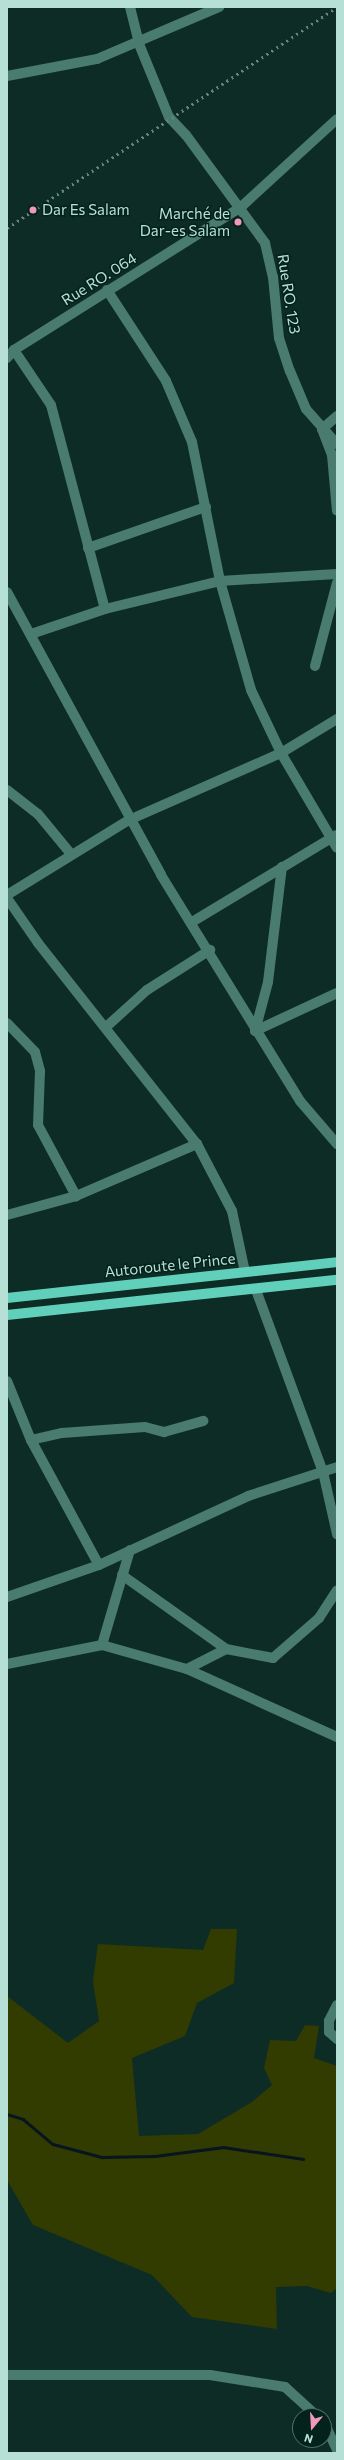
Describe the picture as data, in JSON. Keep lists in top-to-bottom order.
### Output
{
  "streets": {
    "main road": ["Autoroute le Prince"],
    "street": ["Rue RO. 064", "Rue RO. 123"]
  },
  "crossings": [
    ["Rue RO. 064", "Rue RO. 123"]
  ],
  "places": ["Dar Es Salam", "Marché de Dar-es Salam"],
  "north": "bottom"
}
